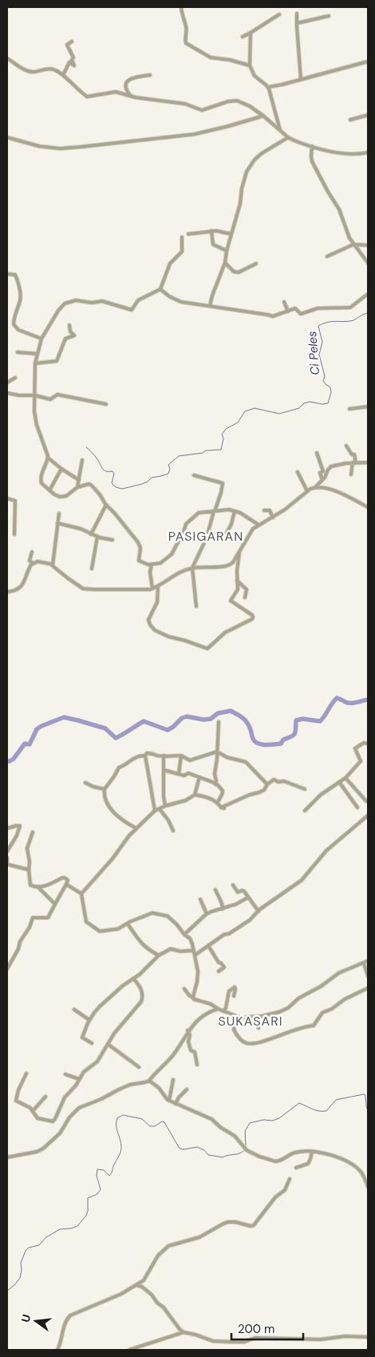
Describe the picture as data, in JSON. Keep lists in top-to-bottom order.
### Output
{
  "districts": ["PASIGARAN", "SUKASARI"],
  "water": ["Ci Peles"],
  "scale_bar": "200 m",
  "north": "left"
}
